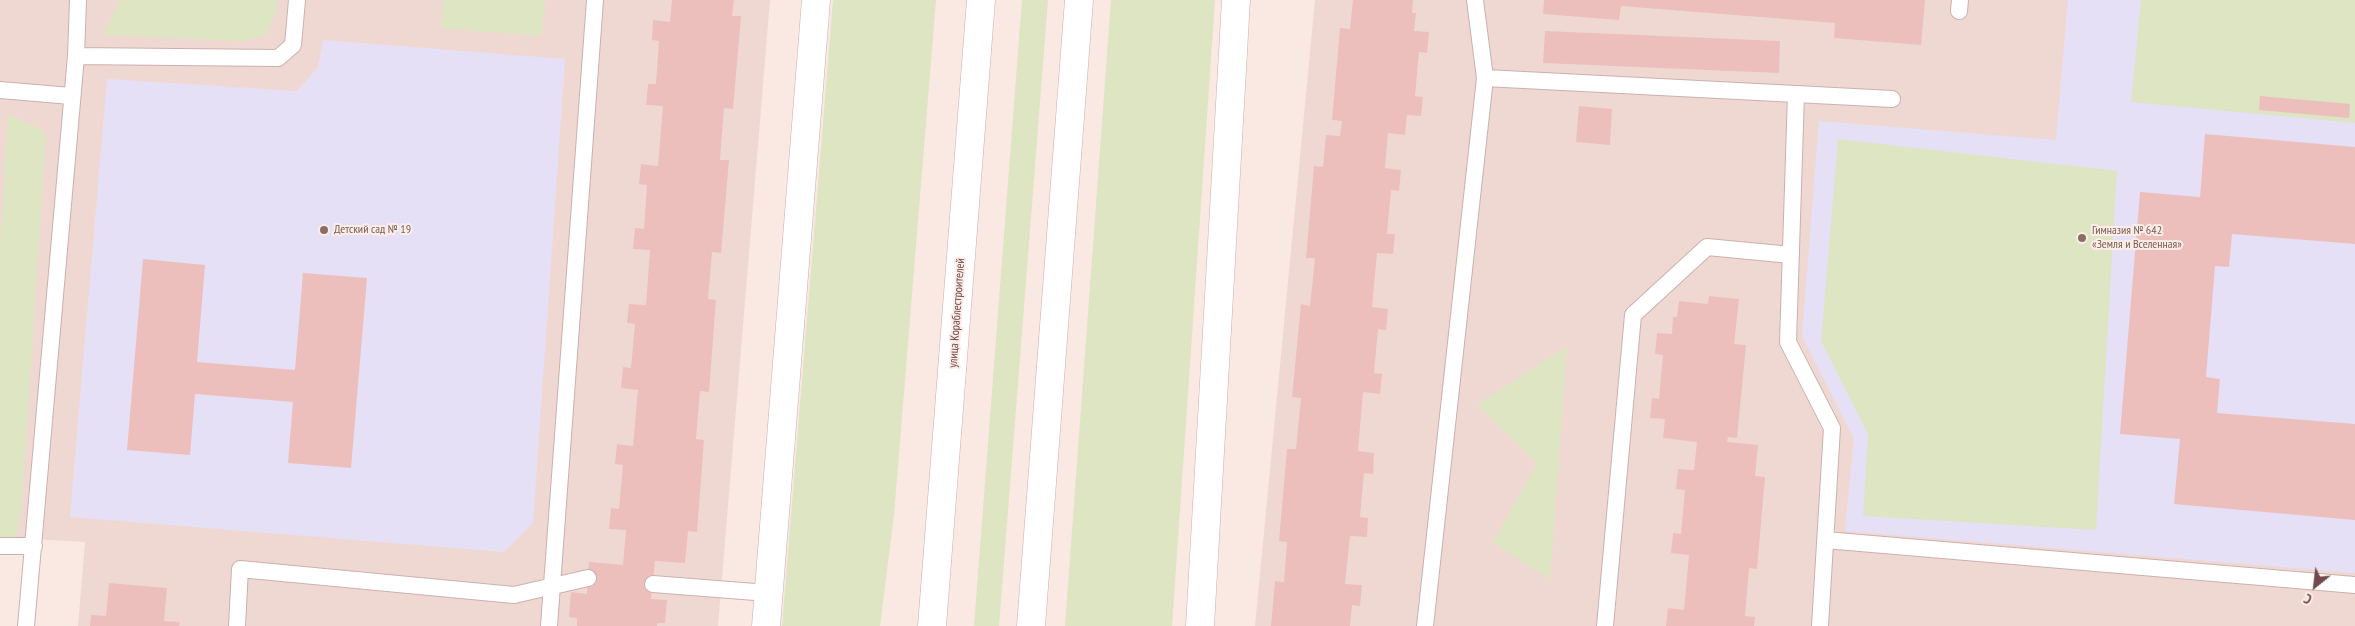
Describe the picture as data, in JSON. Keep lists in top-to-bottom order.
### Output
{
  "streets": {
    "street": ["улица Кораблестроителей"]
  },
  "places": ["Детский сад № 19", "Гимназия № 642 «Земля и Вселенная»"],
  "north": "bottom left"
}
